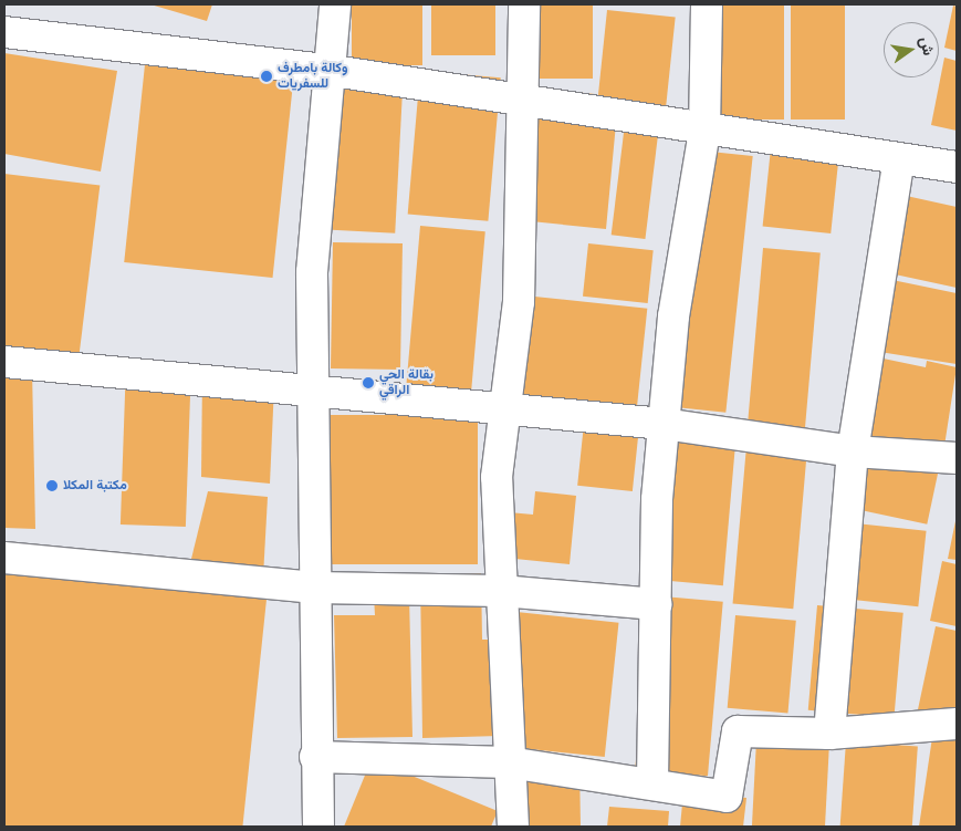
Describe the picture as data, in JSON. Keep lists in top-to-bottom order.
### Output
{
  "places": ["وكالة بامطرف للسفريات", "بقالة الحي الراقي", "مكتبة المكلا"],
  "north": "right"
}
